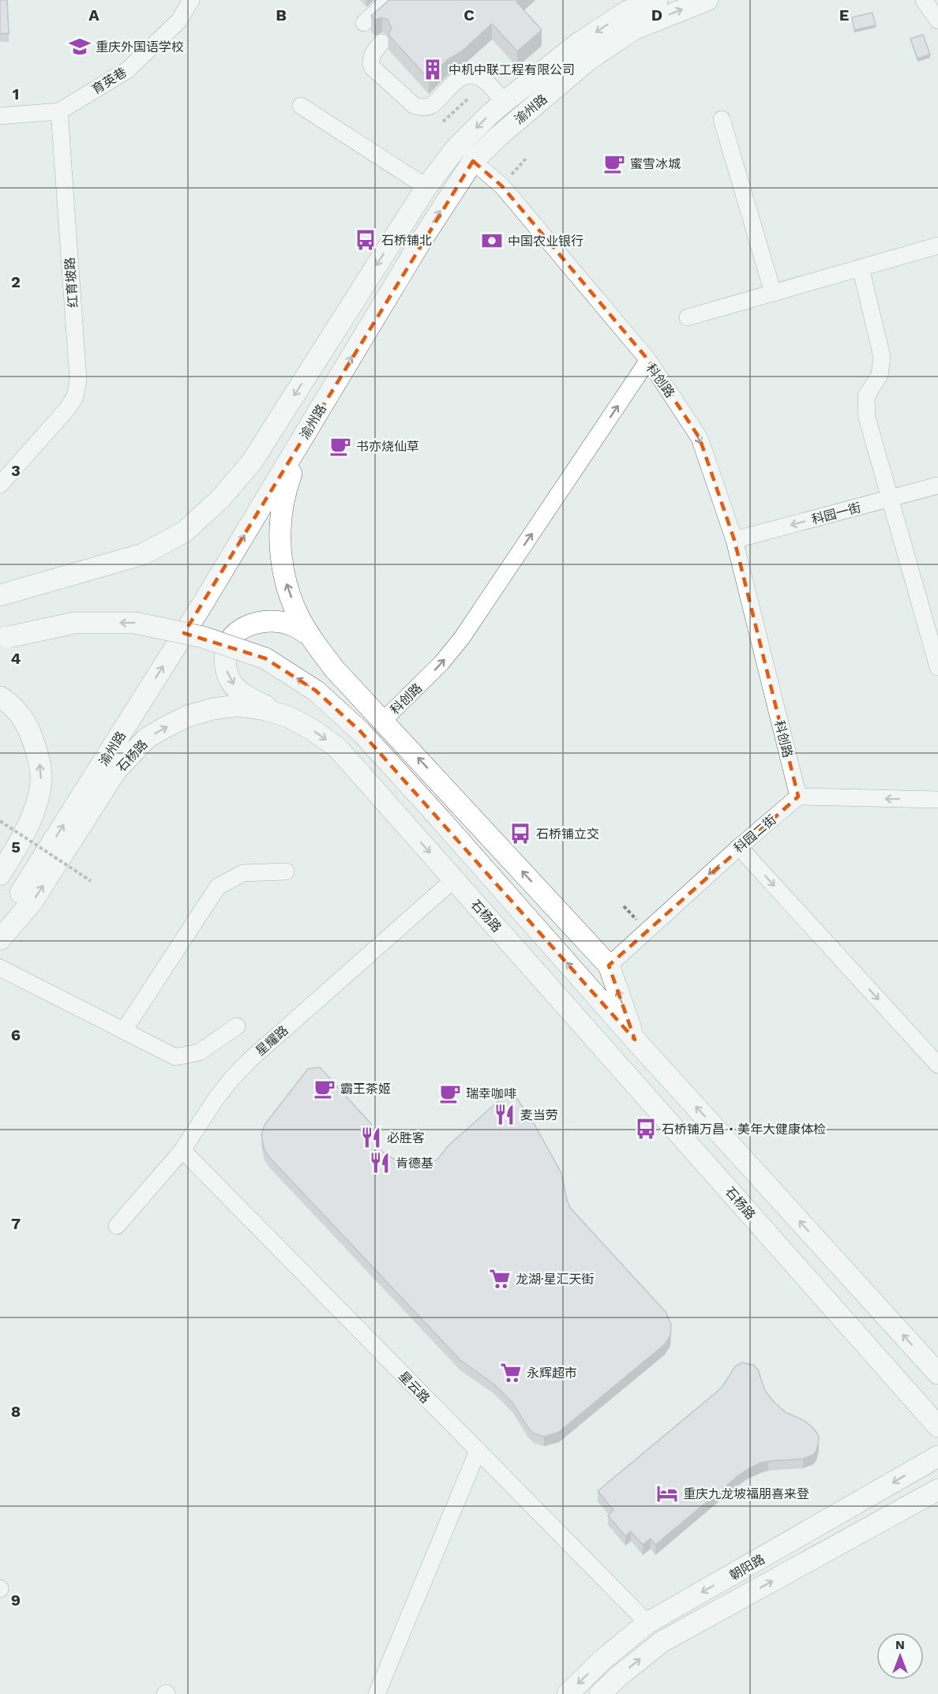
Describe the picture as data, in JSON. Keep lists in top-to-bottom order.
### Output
{
  "streets": {
    "main road": ["渝州路", "石杨路", "朝阳路"],
    "street": [
      "育英巷",
      "红育坡路",
      "科创路",
      "科园一街",
      "科园二街",
      "星耀路",
      "星云路"
    ]
  },
  "crossings": [
    ["育英巷", "红育坡路"],
    ["科创路", "科园一街"],
    ["科创路", "科园二街"],
    ["石杨路", "星耀路"],
    ["星耀路", "星云路"],
    ["星云路", "朝阳路"]
  ],
  "one_way": ["科园一街", "科园二街"],
  "places": {
    "school or university": ["重庆外国语学校"],
    "building": ["中机中联工程有限公司"],
    "cafe": [
      "蜜雪冰城",
      "书亦烧仙草",
      "霸王茶姬",
      "瑞幸咖啡"
    ],
    "bus stop": ["石桥铺北", "石桥铺立交", "石桥铺万昌‧美年大健康体检"],
    "bank": ["中国农业银行"],
    "restaurant": ["麦当劳", "必胜客", "肯德基"],
    "supermarket": ["龙湖·星汇天街", "永辉超市"],
    "hotel": ["重庆九龙坡福朋喜来登"]
  },
  "north": "top",
  "grid": {
    "columns": [
      "A",
      "B",
      "C",
      "D",
      "E"
    ],
    "rows": [
      "1",
      "2",
      "3",
      "4",
      "5",
      "6",
      "7",
      "8",
      "9"
    ]
  }
}
